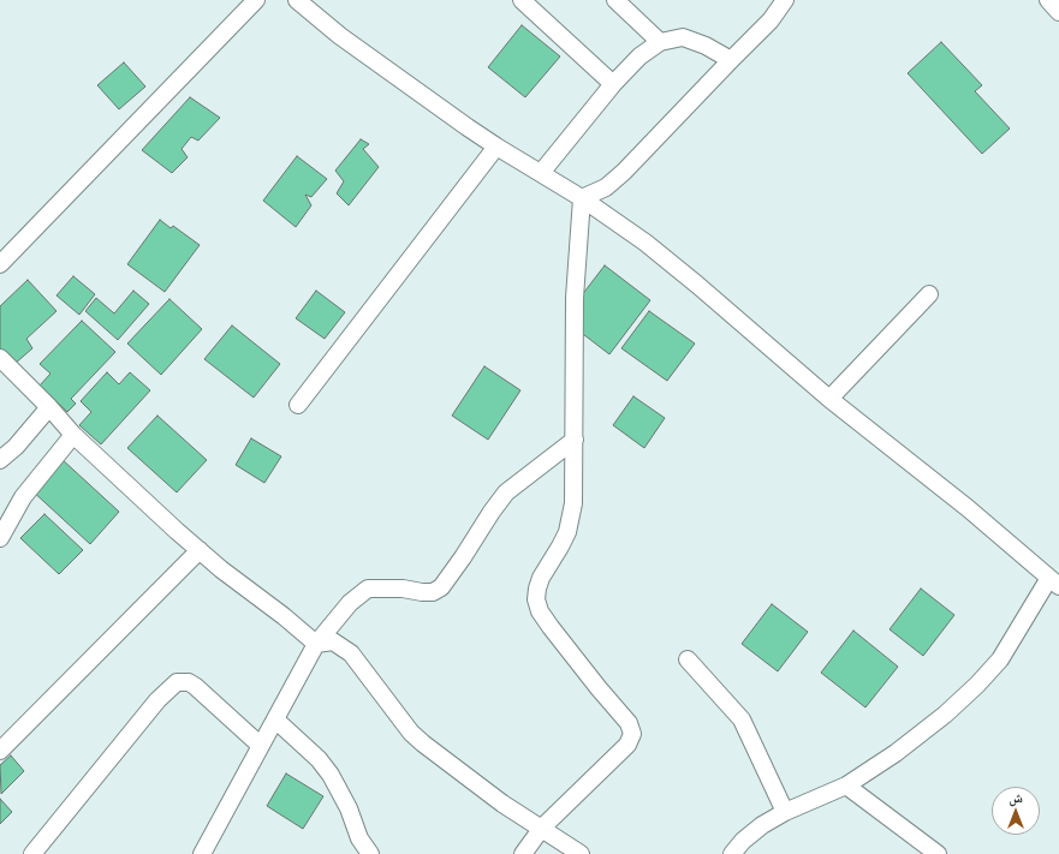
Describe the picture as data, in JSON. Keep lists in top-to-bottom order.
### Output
{
  "north": "top"
}
